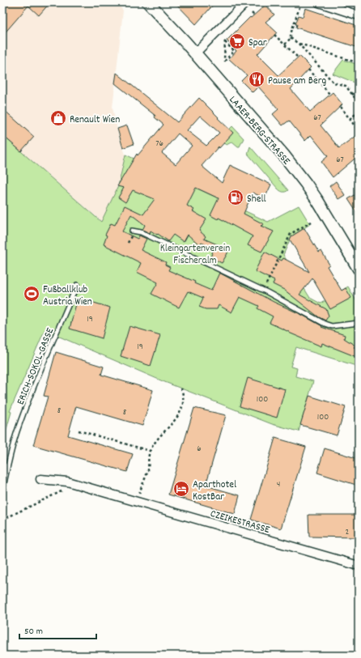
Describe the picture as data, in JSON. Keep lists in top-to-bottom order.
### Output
{
  "streets": {
    "main road": ["LAAER-BERG-STRASSE"],
    "street": ["CZEIKESTRASSE"],
    "lane": ["ERICH-SOKOL-GASSE"]
  },
  "parks": ["Kleingartenverein Fischeralm"],
  "places": {
    "supermarket": ["Spar"],
    "restaurant": ["Pause am Berg"],
    "shop": ["Renault Wien"],
    "fuel station": ["Shell"],
    "sports": ["Fußballklub Austria Wien"],
    "hotel": ["Aparthotel KostBar"]
  },
  "house_numbers": [
    "67",
    "76",
    "67",
    "19",
    "19",
    "100",
    "8",
    "8",
    "100",
    "6",
    "4",
    "2"
  ],
  "scale_bar": "50 m"
}
